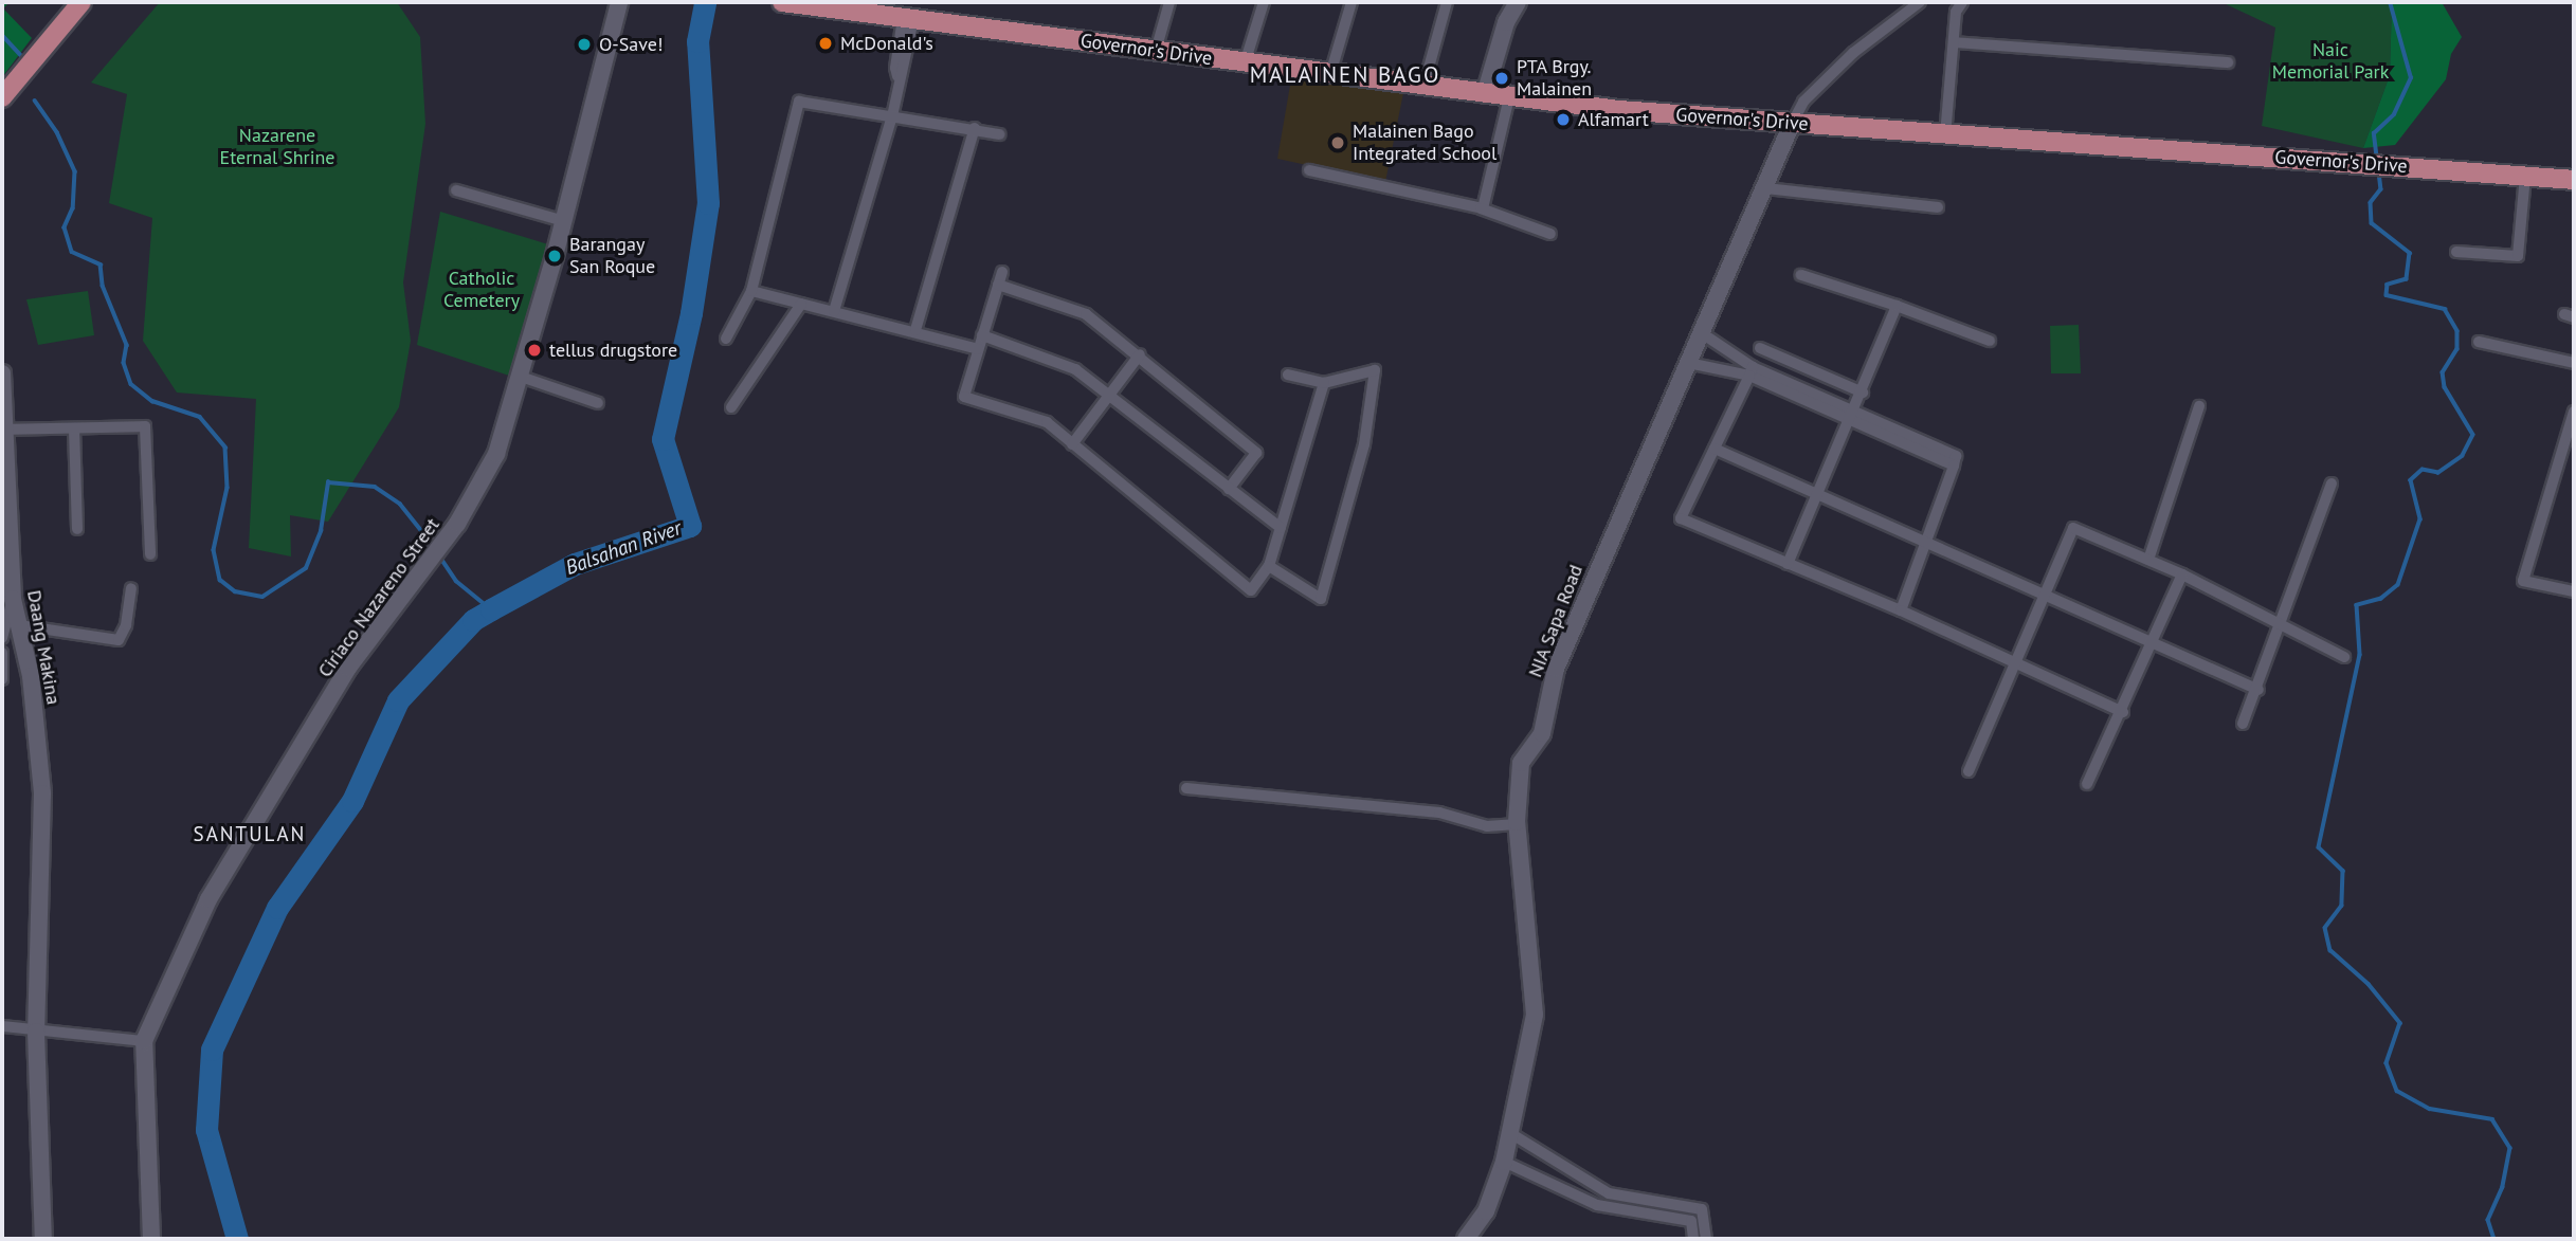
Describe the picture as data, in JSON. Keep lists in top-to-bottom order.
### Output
{
  "streets": {
    "main road": ["Governor's Drive"],
    "street": ["Ciriaco Nazareno Street", "NIA Sapa Road", "Daang Makina"]
  },
  "crossings": [
    ["Governor's Drive", "NIA Sapa Road"]
  ],
  "districts": ["MALAINEN BAGO", "SANTULAN"],
  "water": ["Balsahan River"],
  "parks": ["Naic Memorial Park", "Nazarene Eternal Shrine", "Catholic Cemetery"],
  "places": [
    "McDonald's",
    "O-Save!",
    "PTA Brgy. Malainen",
    "Alfamart",
    "Malainen Bago Integrated School",
    "Barangay San Roque",
    "tellus drugstore"
  ]
}
